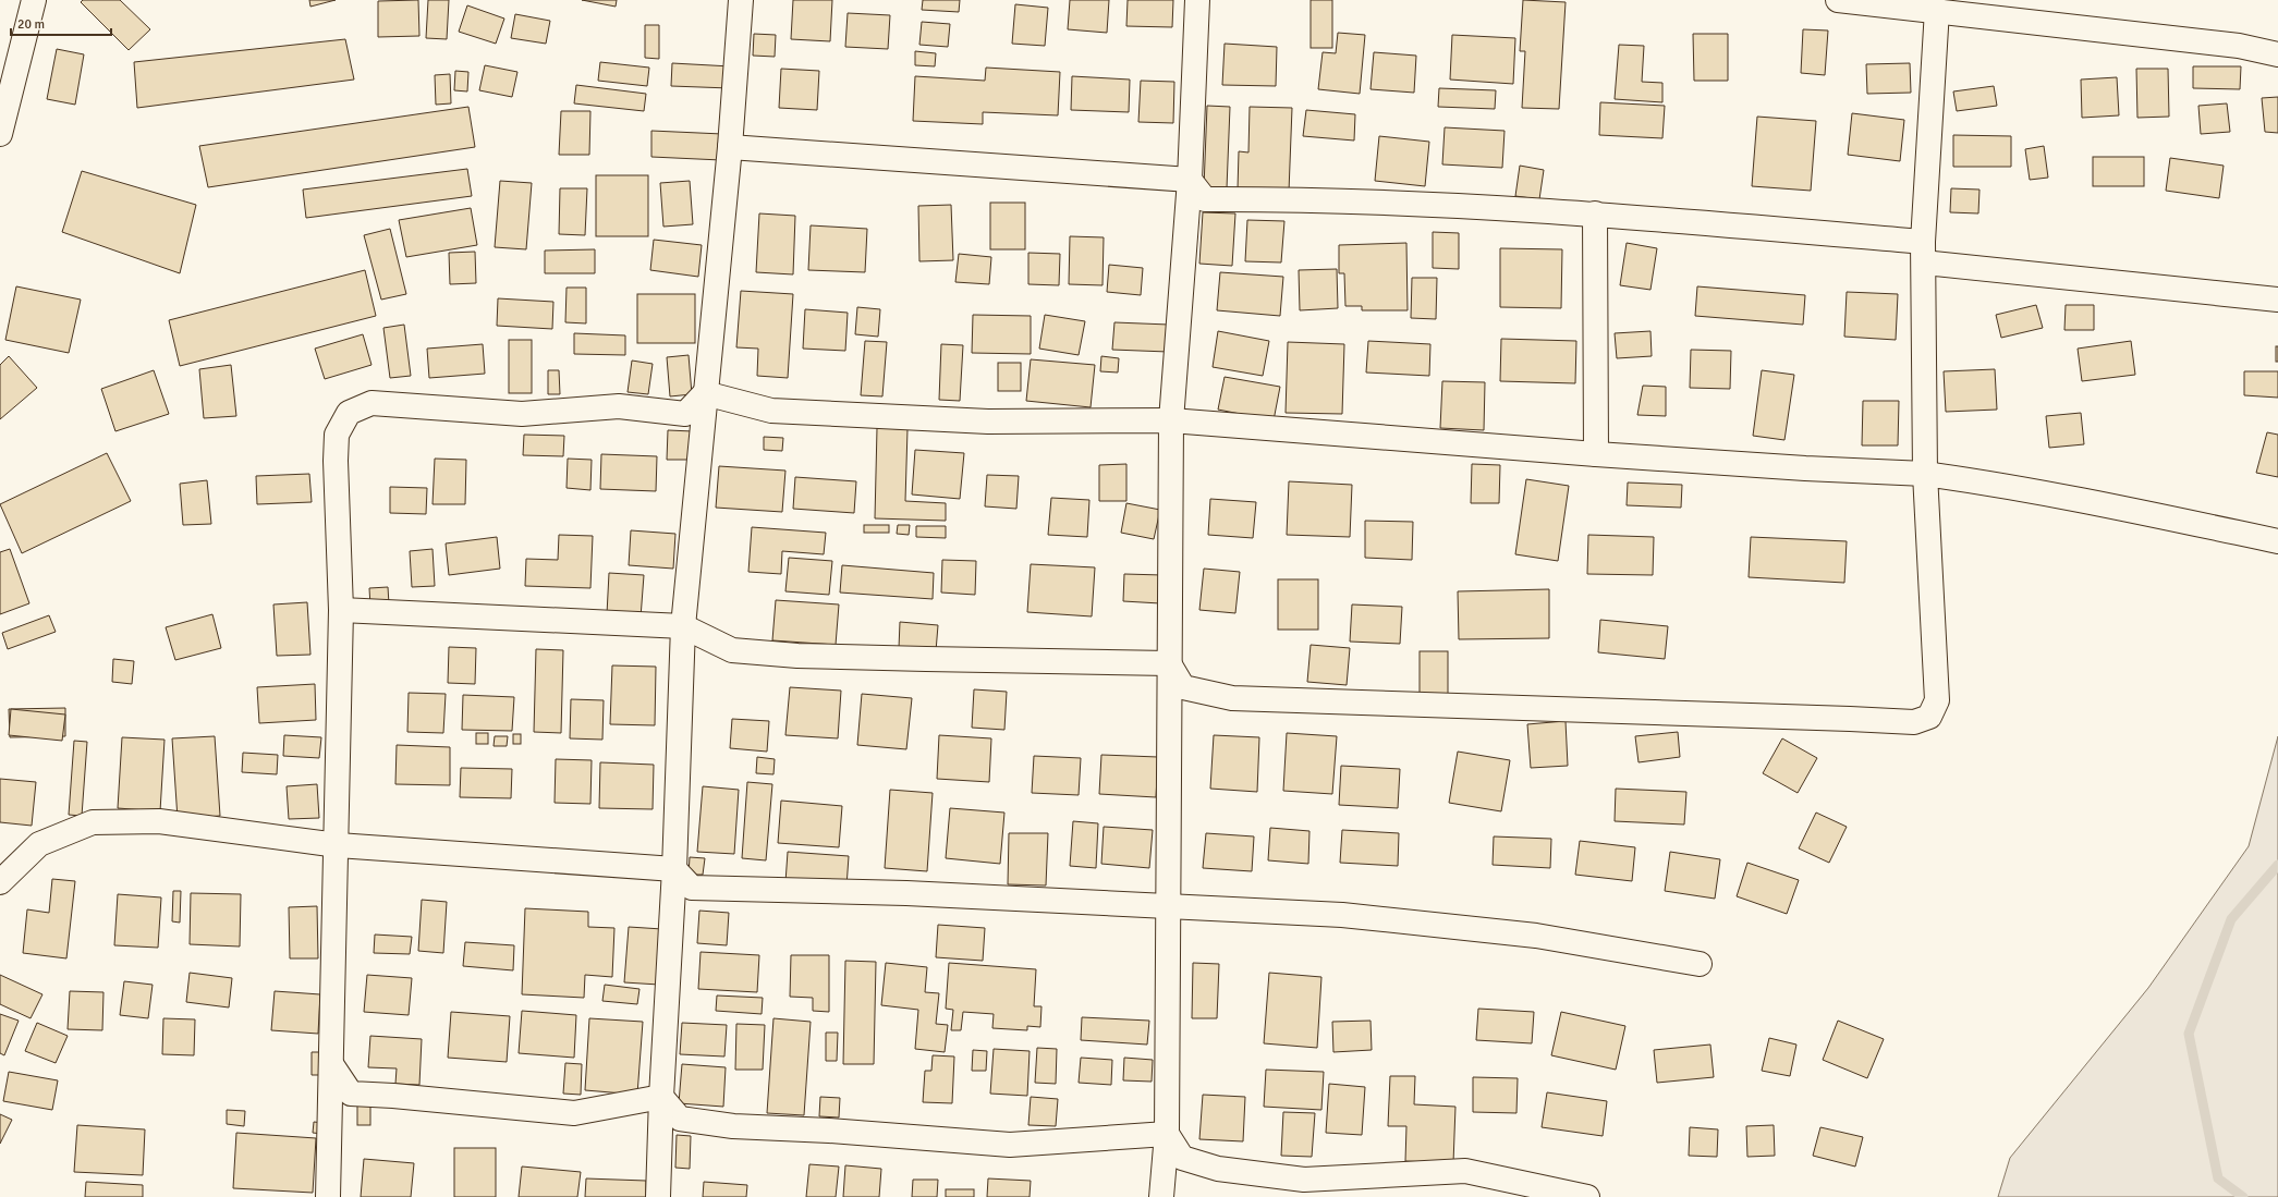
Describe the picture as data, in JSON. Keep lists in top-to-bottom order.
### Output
{
  "scale_bar": "20 m"
}
